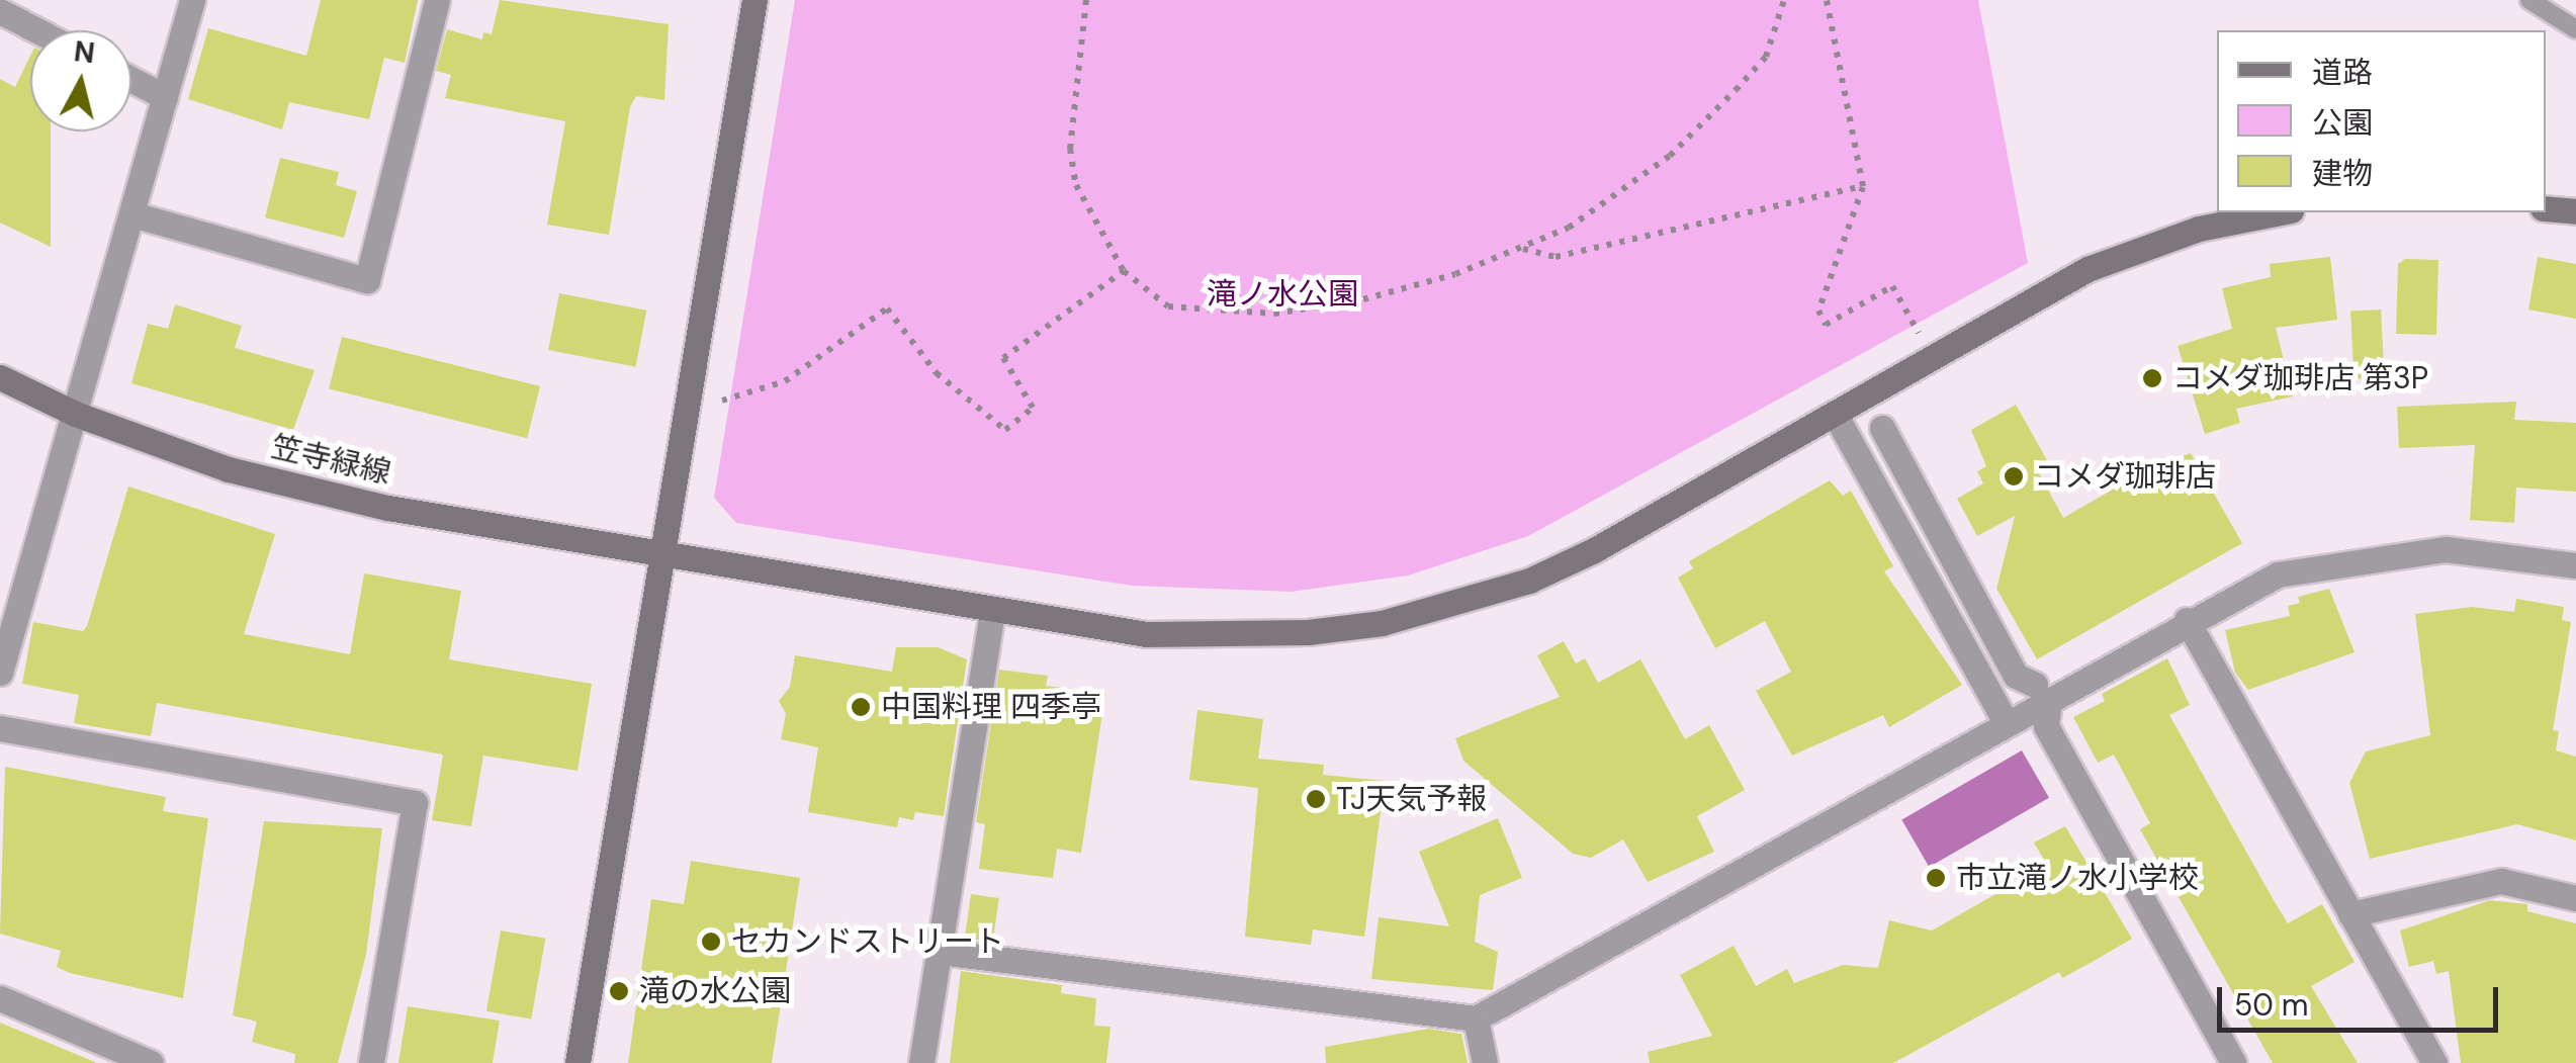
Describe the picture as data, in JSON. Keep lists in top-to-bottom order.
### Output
{
  "streets": {
    "street": ["笠寺緑線"]
  },
  "parks": ["滝ノ水公園"],
  "places": [
    "コメダ珈琲店 第3P",
    "コメダ珈琲店",
    "中国料理 四季亭",
    "TJ天気予報",
    "市立滝ノ水小学校",
    "セカンドストリート",
    "滝の水公園"
  ],
  "legend": ["道路", "公園", "建物"],
  "scale_bar": "50 m",
  "north": "top"
}
